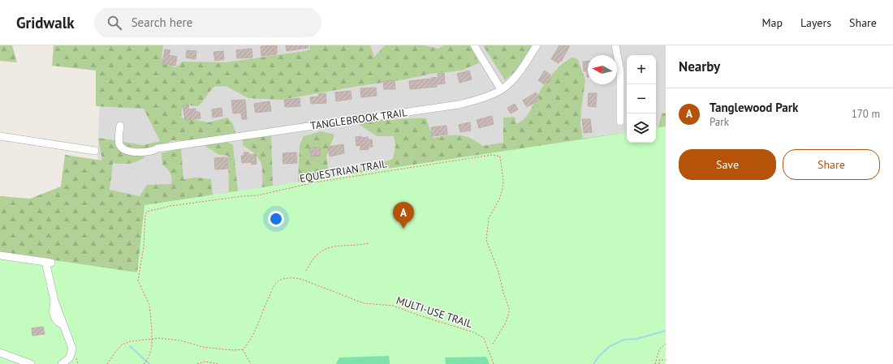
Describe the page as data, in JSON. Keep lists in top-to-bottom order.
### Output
{
  "streets": {
    "street": ["TANGLEBROOK TRAIL"],
    "path": ["EQUESTRIAN TRAIL", "MULTI-USE TRAIL"]
  },
  "north": "left",
  "page": {
    "header": "Gridwalk",
    "search": "Search here",
    "nav": ["Map", "Layers", "Share"],
    "heading": "Nearby",
    "map_buttons": ["+", "−"],
    "list": [
      {
        "mark": "A",
        "name": "Tanglewood Park",
        "note": "Park",
        "value": "170 m"
      }
    ],
    "buttons": ["Save", "Share"],
    "pins": "A"
  }
}
